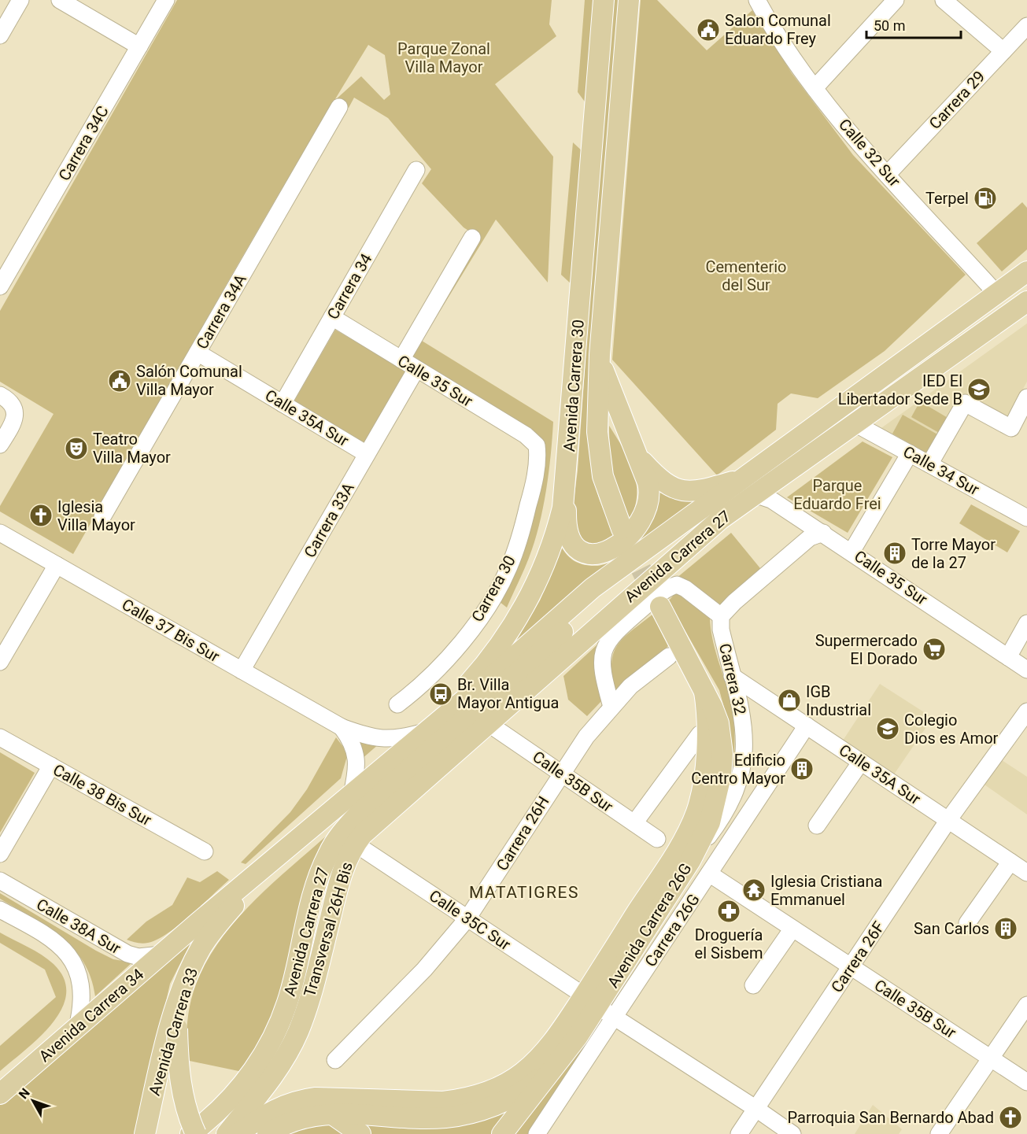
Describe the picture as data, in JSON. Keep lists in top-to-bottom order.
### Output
{
  "streets": {
    "main road": [
      "Avenida Carrera 30",
      "Avenida Carrera 27",
      "Avenida Carrera 26G",
      "Transversal 26H Bis",
      "Avenida Carrera 34",
      "Avenida Carrera 33"
    ],
    "street": [
      "Carrera 29",
      "Carrera 34C",
      "Calle 32 Sur",
      "Carrera 34",
      "Carrera 34A",
      "Calle 35 Sur",
      "Calle 35A Sur",
      "Calle 34 Sur",
      "Carrera 33A",
      "Carrera 30",
      "Calle 37 Bis Sur",
      "Carrera 32",
      "Calle 35B Sur",
      "Calle 38 Bis Sur",
      "Carrera 26H",
      "Calle 35C Sur",
      "Calle 38A Sur",
      "Carrera 26G",
      "Carrera 26F"
    ]
  },
  "crossings": [
    ["Carrera 29", "Calle 32 Sur"],
    ["Calle 32 Sur", "Avenida Carrera 27"],
    ["Carrera 34", "Calle 35 Sur"],
    ["Carrera 34", "Calle 35A Sur"],
    ["Carrera 34A", "Calle 35A Sur"],
    ["Calle 35 Sur", "Carrera 33A"],
    ["Calle 35 Sur", "Avenida Carrera 27"],
    ["Calle 35 Sur", "Carrera 30"],
    ["Avenida Carrera 30", "Avenida Carrera 27"],
    ["Avenida Carrera 30", "Calle 37 Bis Sur"],
    ["Calle 35A Sur", "Carrera 33A"],
    ["Calle 35A Sur", "Carrera 32"],
    ["Calle 35A Sur", "Carrera 26G"],
    ["Calle 35A Sur", "Carrera 26F"],
    ["Calle 34 Sur", "Avenida Carrera 27"],
    ["Carrera 33A", "Calle 37 Bis Sur"],
    ["Avenida Carrera 27", "Calle 37 Bis Sur"],
    ["Avenida Carrera 27", "Calle 35B Sur"],
    ["Avenida Carrera 27", "Calle 35C Sur"],
    ["Avenida Carrera 27", "Calle 38A Sur"],
    ["Avenida Carrera 27", "Transversal 26H Bis"],
    ["Avenida Carrera 27", "Avenida Carrera 34"],
    ["Avenida Carrera 27", "Avenida Carrera 33"],
    ["Carrera 32", "Avenida Carrera 26G"],
    ["Calle 35B Sur", "Carrera 26H"],
    ["Calle 35B Sur", "Carrera 26G"],
    ["Calle 35B Sur", "Carrera 26F"],
    ["Carrera 26H", "Calle 35C Sur"],
    ["Calle 35C Sur", "Avenida Carrera 26G"],
    ["Calle 35C Sur", "Transversal 26H Bis"],
    ["Calle 35C Sur", "Carrera 26G"],
    ["Calle 35C Sur", "Carrera 26F"],
    ["Calle 38A Sur", "Avenida Carrera 34"]
  ],
  "districts": ["MATATIGRES"],
  "parks": ["Parque Zonal Villa Mayor", "Cementerio del Sur", "Parque Eduardo Frei"],
  "places": {
    "public building": ["Salon Comunal Eduardo Frey", "Salón Comunal Villa Mayor"],
    "fuel station": ["Terpel"],
    "school or university": ["IED El Libertador Sede B", "Colegio Dios es Amor"],
    "theatre": ["Teatro Villa Mayor"],
    "church": ["Iglesia Villa Mayor", "Parroquia San Bernardo Abad"],
    "building": ["Torre Mayor de la 27", "Edificio Centro Mayor", "San Carlos"],
    "supermarket": ["Supermercado El Dorado"],
    "bus stop": ["Br. Villa Mayor Antigua"],
    "shop": ["IGB Industrial"],
    "temple": ["Iglesia Cristiana Emmanuel"],
    "pharmacy": ["Droguería el Sisbem"]
  },
  "scale_bar": "50 m",
  "north": "top left"
}
